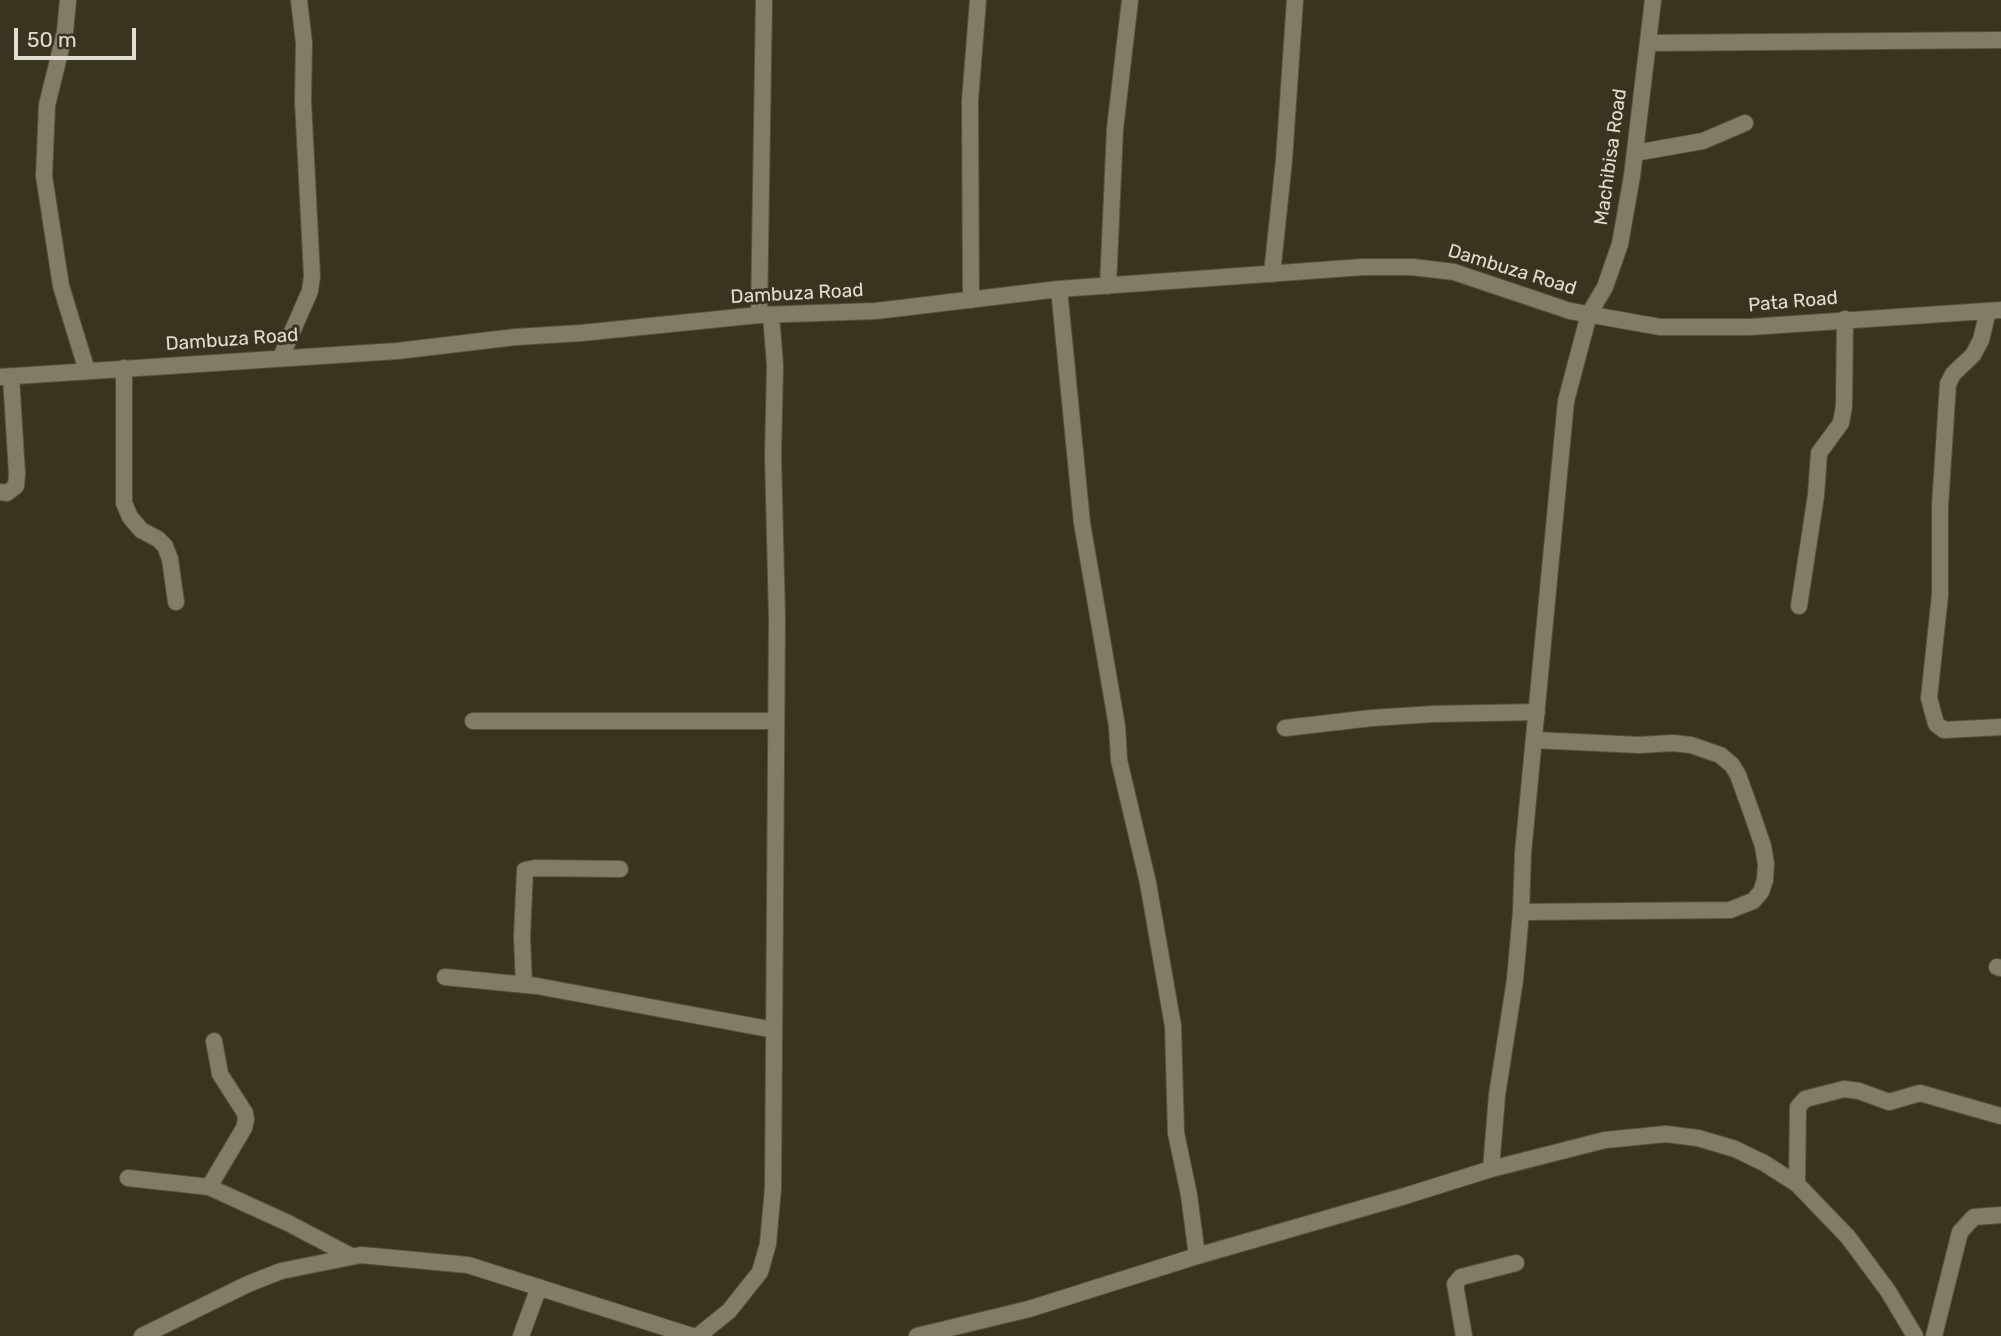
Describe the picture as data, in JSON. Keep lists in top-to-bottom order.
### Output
{
  "streets": {
    "street": ["Machibisa Road", "Dambuza Road", "Pata Road"]
  },
  "crossings": [
    ["Machibisa Road", "Dambuza Road"],
    ["Machibisa Road", "Pata Road"],
    ["Dambuza Road", "Pata Road"]
  ],
  "scale_bar": "50 m"
}
